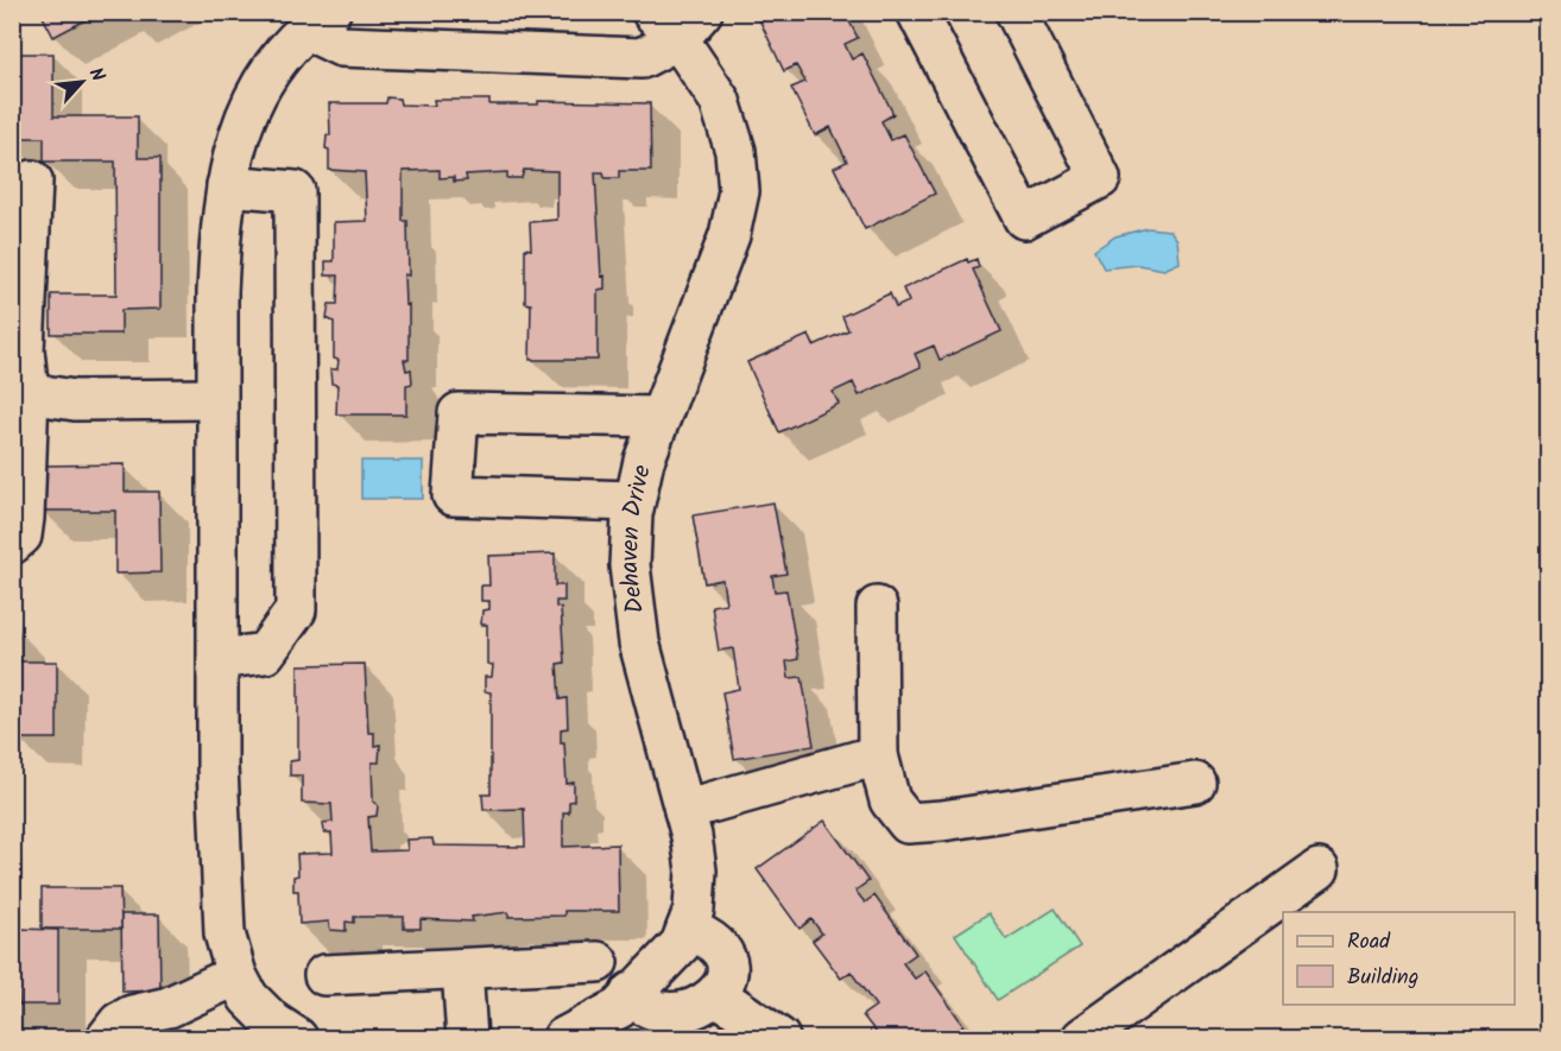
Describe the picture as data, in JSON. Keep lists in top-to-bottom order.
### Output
{
  "streets": {
    "street": ["Dehaven Drive"]
  },
  "legend": ["Road", "Building"],
  "north": "top right"
}
